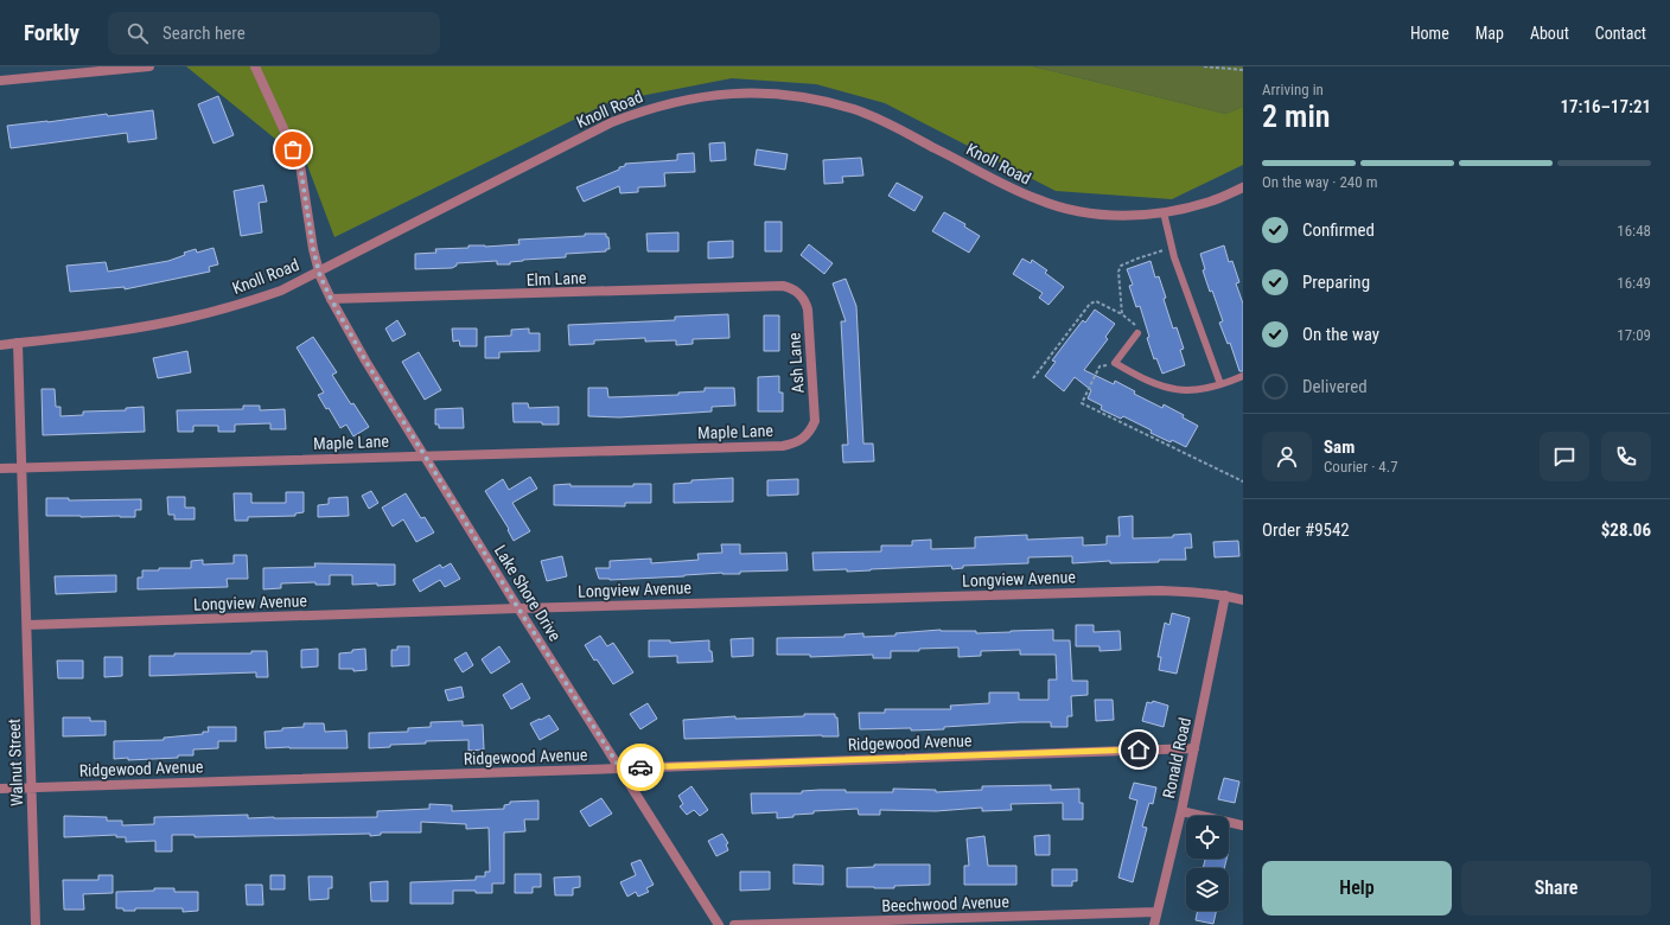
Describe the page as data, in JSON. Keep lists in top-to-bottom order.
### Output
{
  "streets": {
    "street": [
      "Knoll Road",
      "Elm Lane",
      "Ash Lane",
      "Maple Lane",
      "Longview Avenue",
      "Lake Shore Drive",
      "Ridgewood Avenue",
      "Ronald Road",
      "Walnut Street",
      "Beechwood Avenue"
    ]
  },
  "crossings": [
    ["Knoll Road", "Lake Shore Drive"],
    ["Knoll Road", "Walnut Street"],
    ["Elm Lane", "Ash Lane"],
    ["Elm Lane", "Lake Shore Drive"],
    ["Ash Lane", "Maple Lane"],
    ["Maple Lane", "Lake Shore Drive"],
    ["Maple Lane", "Walnut Street"],
    ["Longview Avenue", "Lake Shore Drive"],
    ["Longview Avenue", "Ronald Road"],
    ["Longview Avenue", "Walnut Street"],
    ["Lake Shore Drive", "Ridgewood Avenue"],
    ["Ridgewood Avenue", "Ronald Road"],
    ["Ridgewood Avenue", "Walnut Street"],
    ["Ronald Road", "Beechwood Avenue"]
  ],
  "page": {
    "header": "Forkly",
    "search": "Search here",
    "nav": [
      "Home",
      "Map",
      "About",
      "Contact"
    ],
    "heading": ["2 min", "Arriving in", "17:16–17:21"],
    "panel": [
      "Sam",
      "Courier · 4.7",
      "Order #9542",
      "$28.06"
    ],
    "bar": "On the way · 240 m",
    "list": [
      ["Confirmed", "16:48"],
      ["Preparing", "16:49"],
      ["On the way", "17:09"],
      "Delivered"
    ],
    "buttons": ["Help", "Share"]
  }
}
